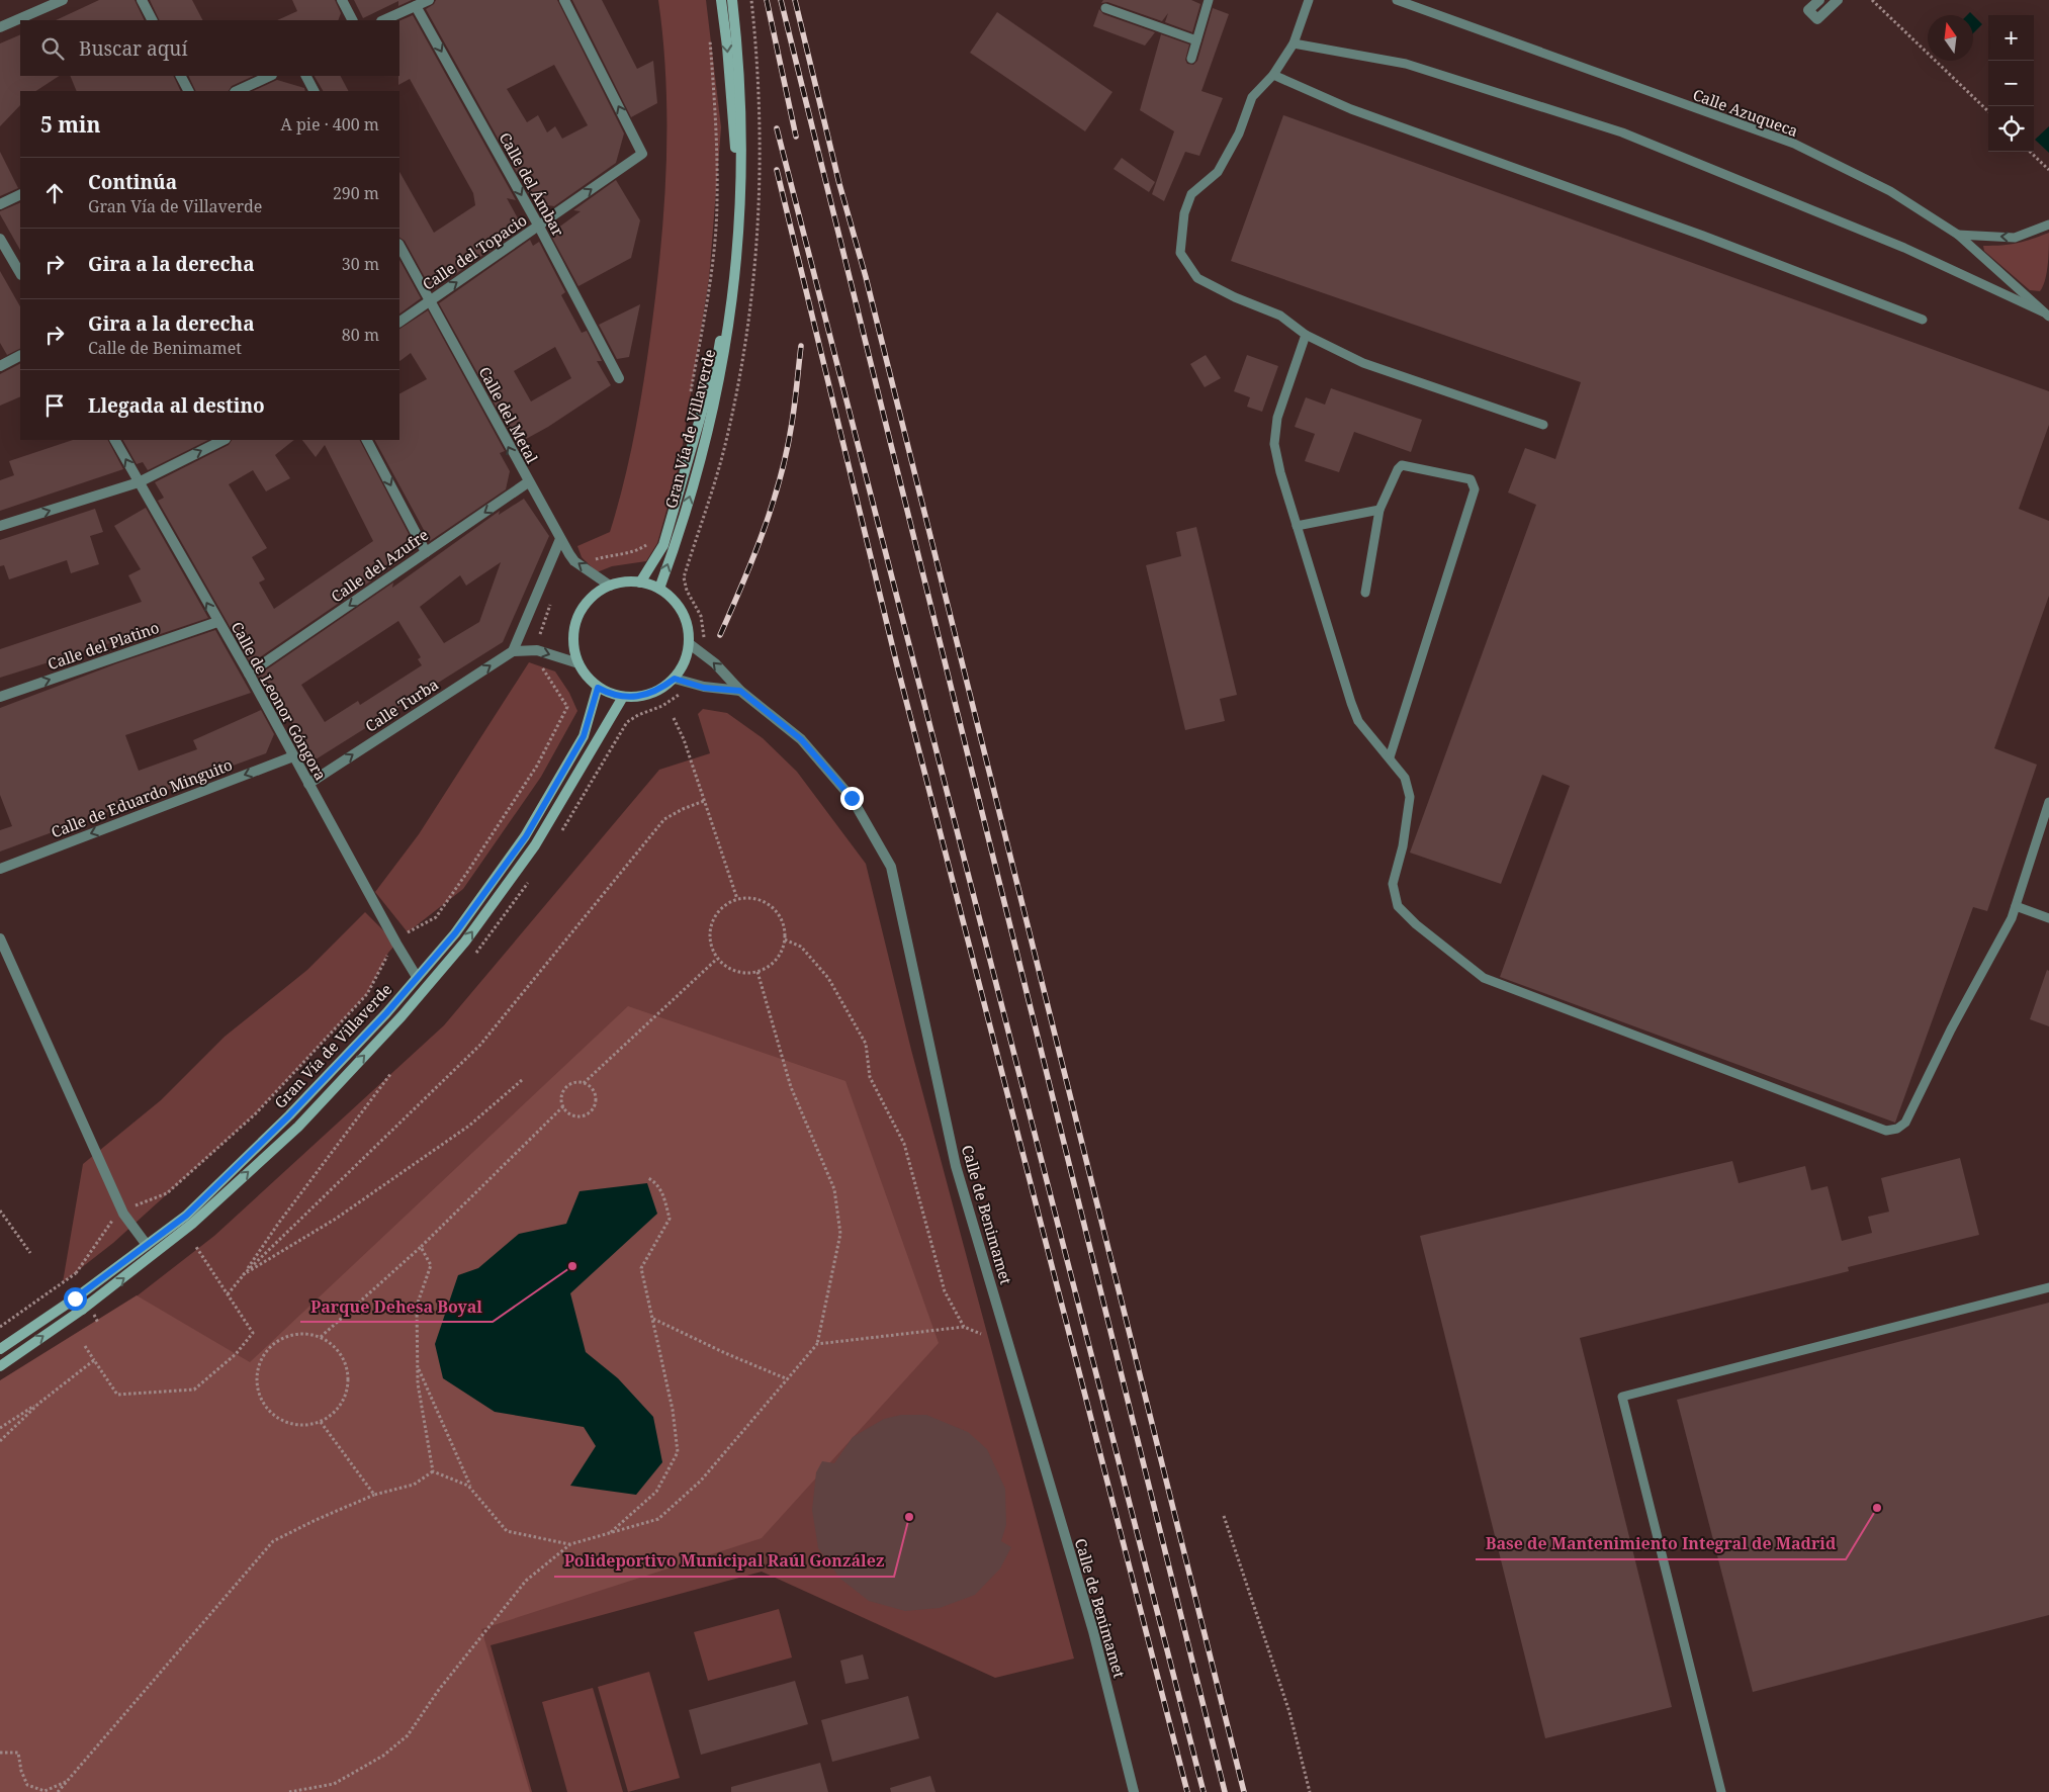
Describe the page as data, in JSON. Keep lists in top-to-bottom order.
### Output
{
  "streets": {
    "street": [
      "Calle del Ámbar",
      "Calle del Topacio",
      "Calle del Metal",
      "Gran Vía de Villaverde",
      "Calle del Azufre",
      "Calle del Platino",
      "Calle de Leonor Góngora",
      "Calle Turba",
      "Calle de Eduardo Minguito",
      "Calle de Benimamet"
    ],
    "lane": ["Calle Azuqueca"]
  },
  "crossings": [
    ["Calle del Ámbar", "Calle del Topacio"],
    ["Calle del Topacio", "Calle del Metal"],
    ["Calle del Metal", "Gran Vía de Villaverde"],
    ["Calle del Metal", "Calle del Azufre"],
    ["Calle del Metal", "Calle de Benimamet"],
    ["Gran Vía de Villaverde", "Calle de Leonor Góngora"],
    ["Gran Vía de Villaverde", "Calle de Benimamet"],
    ["Calle del Azufre", "Calle de Leonor Góngora"],
    ["Calle del Platino", "Calle de Leonor Góngora"],
    ["Calle de Leonor Góngora", "Calle Turba"],
    ["Calle de Leonor Góngora", "Calle de Eduardo Minguito"]
  ],
  "one_way": [
    "Calle del Ámbar",
    "Calle del Metal",
    "Calle del Azufre",
    "Calle del Platino",
    "Calle Turba",
    "Calle de Eduardo Minguito"
  ],
  "places": ["Parque Dehesa Boyal", "Base de Mantenimiento Integral de Madrid", "Polideportivo Municipal Raúl González"],
  "north": "top",
  "page": {
    "map_buttons": ["+", "−"],
    "search": "Buscar aquí",
    "heading": ["5 min", "A pie · 400 m"],
    "list": [
      ["Continúa", "Gran Vía de Villaverde", "290 m"],
      ["Gira a la derecha", "30 m"],
      ["Gira a la derecha", "Calle de Benimamet", "80 m"],
      "Llegada al destino"
    ]
  }
}
